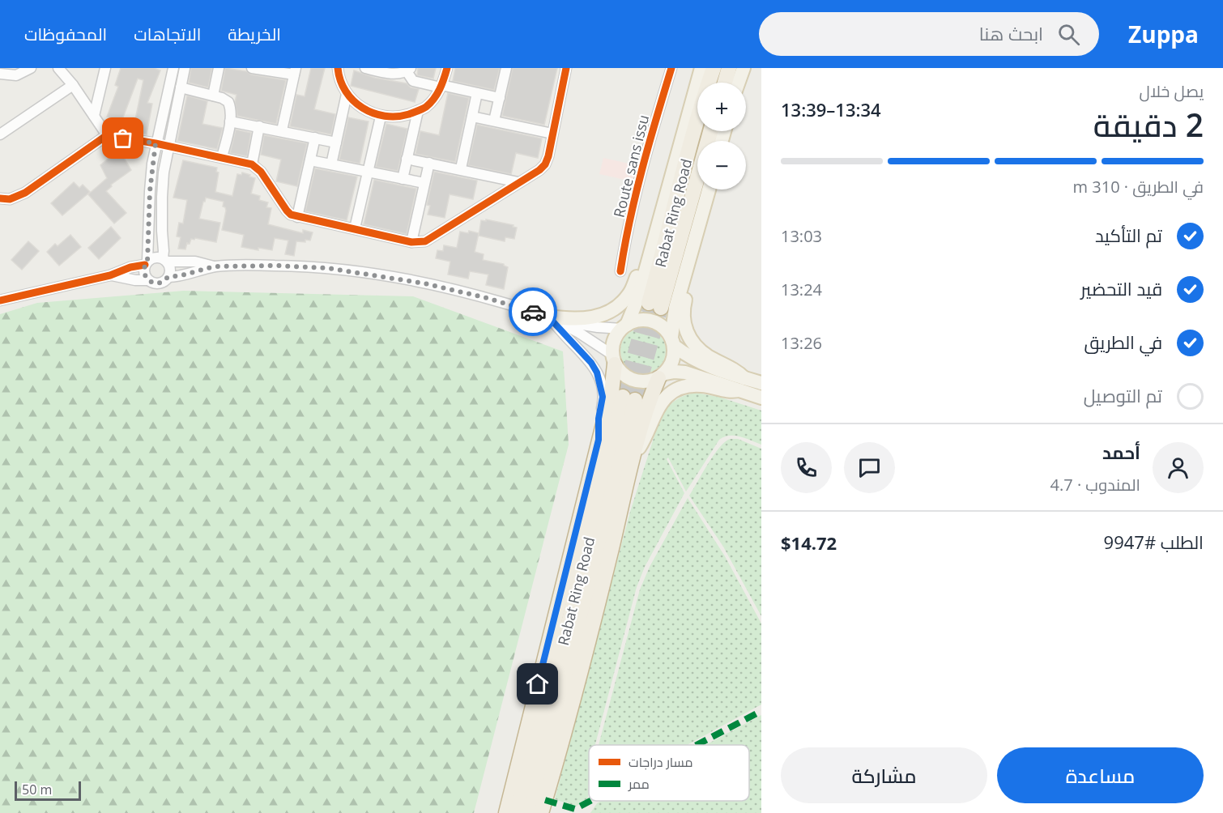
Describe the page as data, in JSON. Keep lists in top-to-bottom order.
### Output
{
  "streets": {
    "highway": ["Rabat Ring Road"],
    "street": ["Route sans issu"]
  },
  "legend": ["مسار دراجات", "ممر"],
  "scale_bar": "50 m",
  "page": {
    "header": "Zuppa",
    "search": "ابحث هنا",
    "nav": ["الخريطة", "الاتجاهات", "المحفوظات"],
    "heading": ["2 دقيقة", "يصل خلال", "13:34–13:39"],
    "panel": [
      "أحمد",
      "المندوب · 4.7",
      "الطلب #9947",
      "$14.72"
    ],
    "map_buttons": ["+", "−"],
    "bar": "في الطريق · 310 m",
    "list": [
      ["تم التأكيد", "13:03"],
      ["قيد التحضير", "13:24"],
      ["في الطريق", "13:26"],
      "تم التوصيل"
    ],
    "buttons": ["مساعدة", "مشاركة"],
    "scale": "50 m"
  }
}
